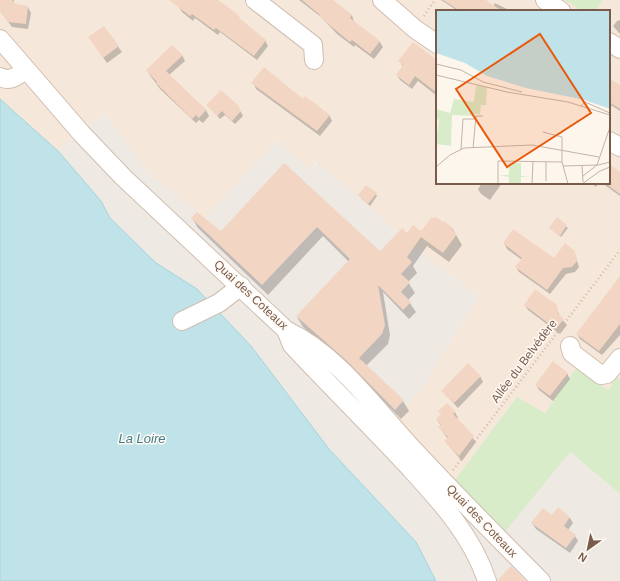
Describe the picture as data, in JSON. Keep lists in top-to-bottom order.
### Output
{
  "streets": {
    "street": ["Quai des Coteaux"],
    "path": ["Allée du Belvédère"]
  },
  "crossings": [
    ["Quai des Coteaux", "Allée du Belvédère"]
  ],
  "water": ["La Loire"],
  "north": "bottom left"
}
